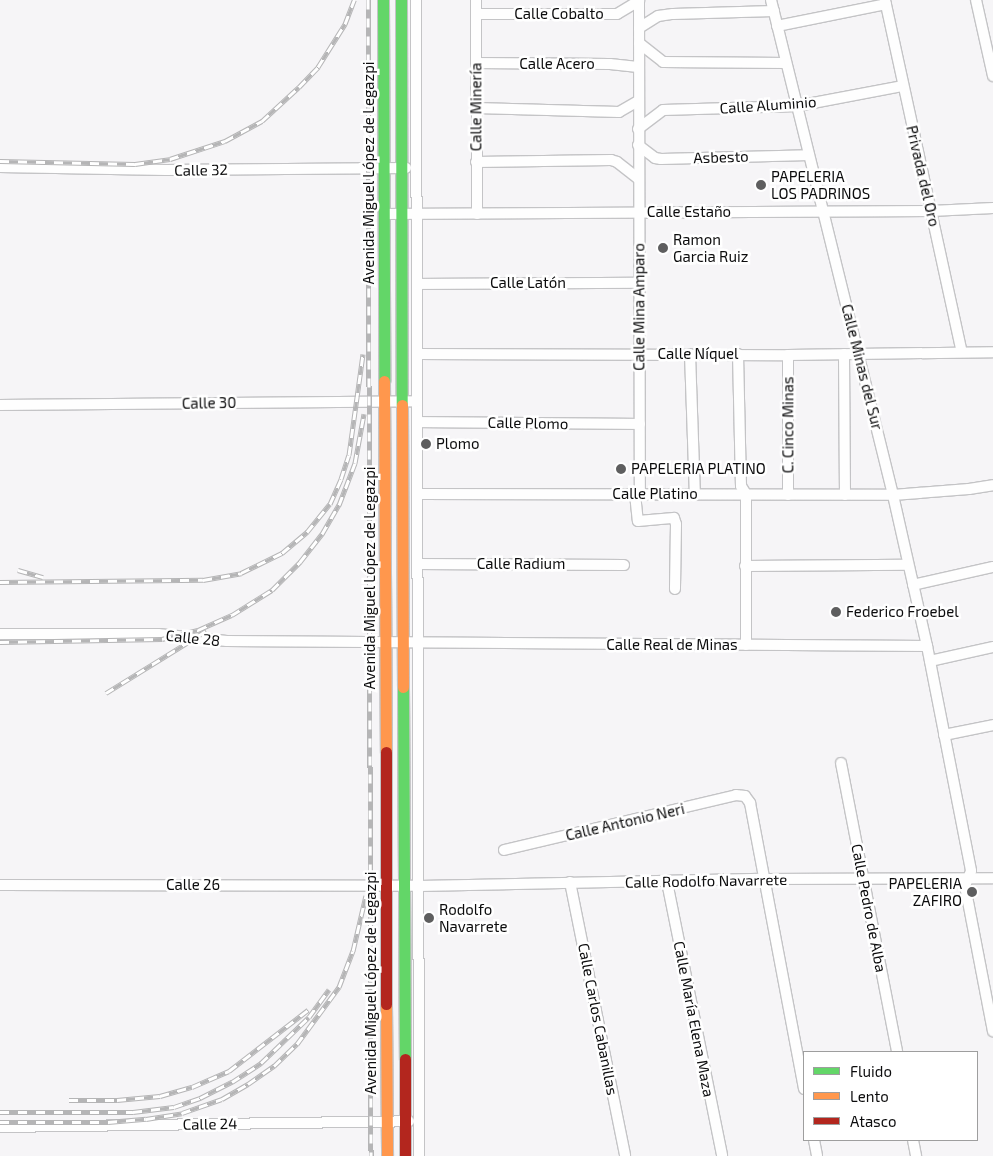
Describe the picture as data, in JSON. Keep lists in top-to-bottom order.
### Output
{
  "streets": {
    "main road": ["Avenida Miguel López de Legazpi"],
    "street": [
      "Calle Cobalto",
      "Calle Acero",
      "Calle Aluminio",
      "Calle Minería",
      "Asbesto",
      "Calle 32",
      "Privada del Oro",
      "Calle Estaño",
      "Calle Latón",
      "Calle Mina Amparo",
      "Calle Níquel",
      "Calle Minas del Sur",
      "Calle 30",
      "Calle Plomo",
      "C. Cinco Minas",
      "Calle Platino",
      "Calle Radium",
      "Calle 28",
      "Calle Real de Minas",
      "Calle Antonio Neri",
      "Calle Rodolfo Navarrete",
      "Calle 26",
      "Calle Pedro de Alba",
      "Calle Carlos Cabanillas",
      "Calle María Elena Maza",
      "Calle 24"
    ]
  },
  "crossings": [
    ["Calle Cobalto", "Calle Minería"],
    ["Calle Cobalto", "Calle Mina Amparo"],
    ["Calle Acero", "Calle Minería"],
    ["Calle Acero", "Calle Mina Amparo"],
    ["Calle Aluminio", "Privada del Oro"],
    ["Calle Aluminio", "Calle Mina Amparo"],
    ["Calle Aluminio", "Calle Minas del Sur"],
    ["Calle Minería", "Calle Estaño"],
    ["Asbesto", "Calle Mina Amparo"],
    ["Asbesto", "Calle Minas del Sur"],
    ["Calle 32", "Avenida Miguel López de Legazpi"],
    ["Avenida Miguel López de Legazpi", "Calle Estaño"],
    ["Avenida Miguel López de Legazpi", "Calle 30"],
    ["Avenida Miguel López de Legazpi", "Calle 28"],
    ["Avenida Miguel López de Legazpi", "Calle 26"],
    ["Avenida Miguel López de Legazpi", "Calle 24"],
    ["Privada del Oro", "Calle Estaño"],
    ["Privada del Oro", "Calle Níquel"],
    ["Calle Estaño", "Calle Mina Amparo"],
    ["Calle Estaño", "Calle Minas del Sur"],
    ["Calle Latón", "Calle Mina Amparo"],
    ["Calle Mina Amparo", "Calle Níquel"],
    ["Calle Mina Amparo", "Calle Plomo"],
    ["Calle Mina Amparo", "Calle Platino"],
    ["Calle Níquel", "Calle Minas del Sur"],
    ["Calle Níquel", "C. Cinco Minas"],
    ["Calle Minas del Sur", "Calle Platino"],
    ["Calle Minas del Sur", "Calle Real de Minas"],
    ["Calle Minas del Sur", "Calle Rodolfo Navarrete"],
    ["C. Cinco Minas", "Calle Platino"],
    ["Calle 28", "Calle Real de Minas"],
    ["Calle Antonio Neri", "Calle Rodolfo Navarrete"],
    ["Calle Rodolfo Navarrete", "Calle 26"],
    ["Calle Rodolfo Navarrete", "Calle Pedro de Alba"],
    ["Calle Rodolfo Navarrete", "Calle Carlos Cabanillas"],
    ["Calle Rodolfo Navarrete", "Calle María Elena Maza"]
  ],
  "places": [
    "PAPELERIA LOS PADRINOS",
    "Ramon Garcia Ruiz",
    "Plomo",
    "PAPELERIA PLATINO",
    "Federico Froebel",
    "PAPELERIA ZAFIRO",
    "Rodolfo Navarrete"
  ],
  "legend": ["Fluido", "Lento", "Atasco"]
}
